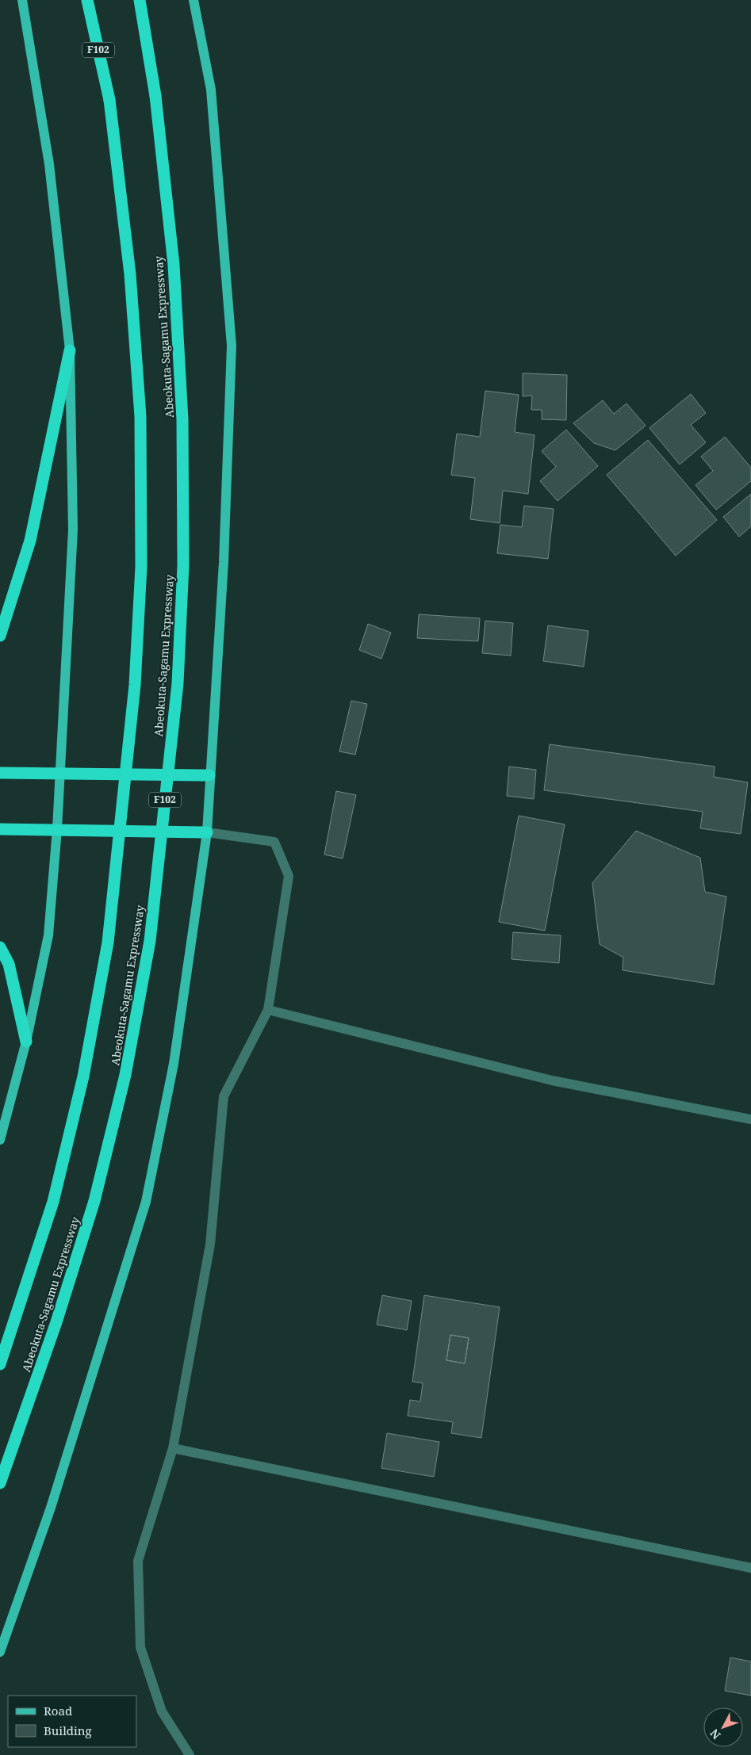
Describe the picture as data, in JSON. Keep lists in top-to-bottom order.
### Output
{
  "streets": {
    "highway": ["F102", "Abeokuta-Sagamu Expressway"]
  },
  "legend": ["Road", "Building"],
  "north": "bottom left"
}
